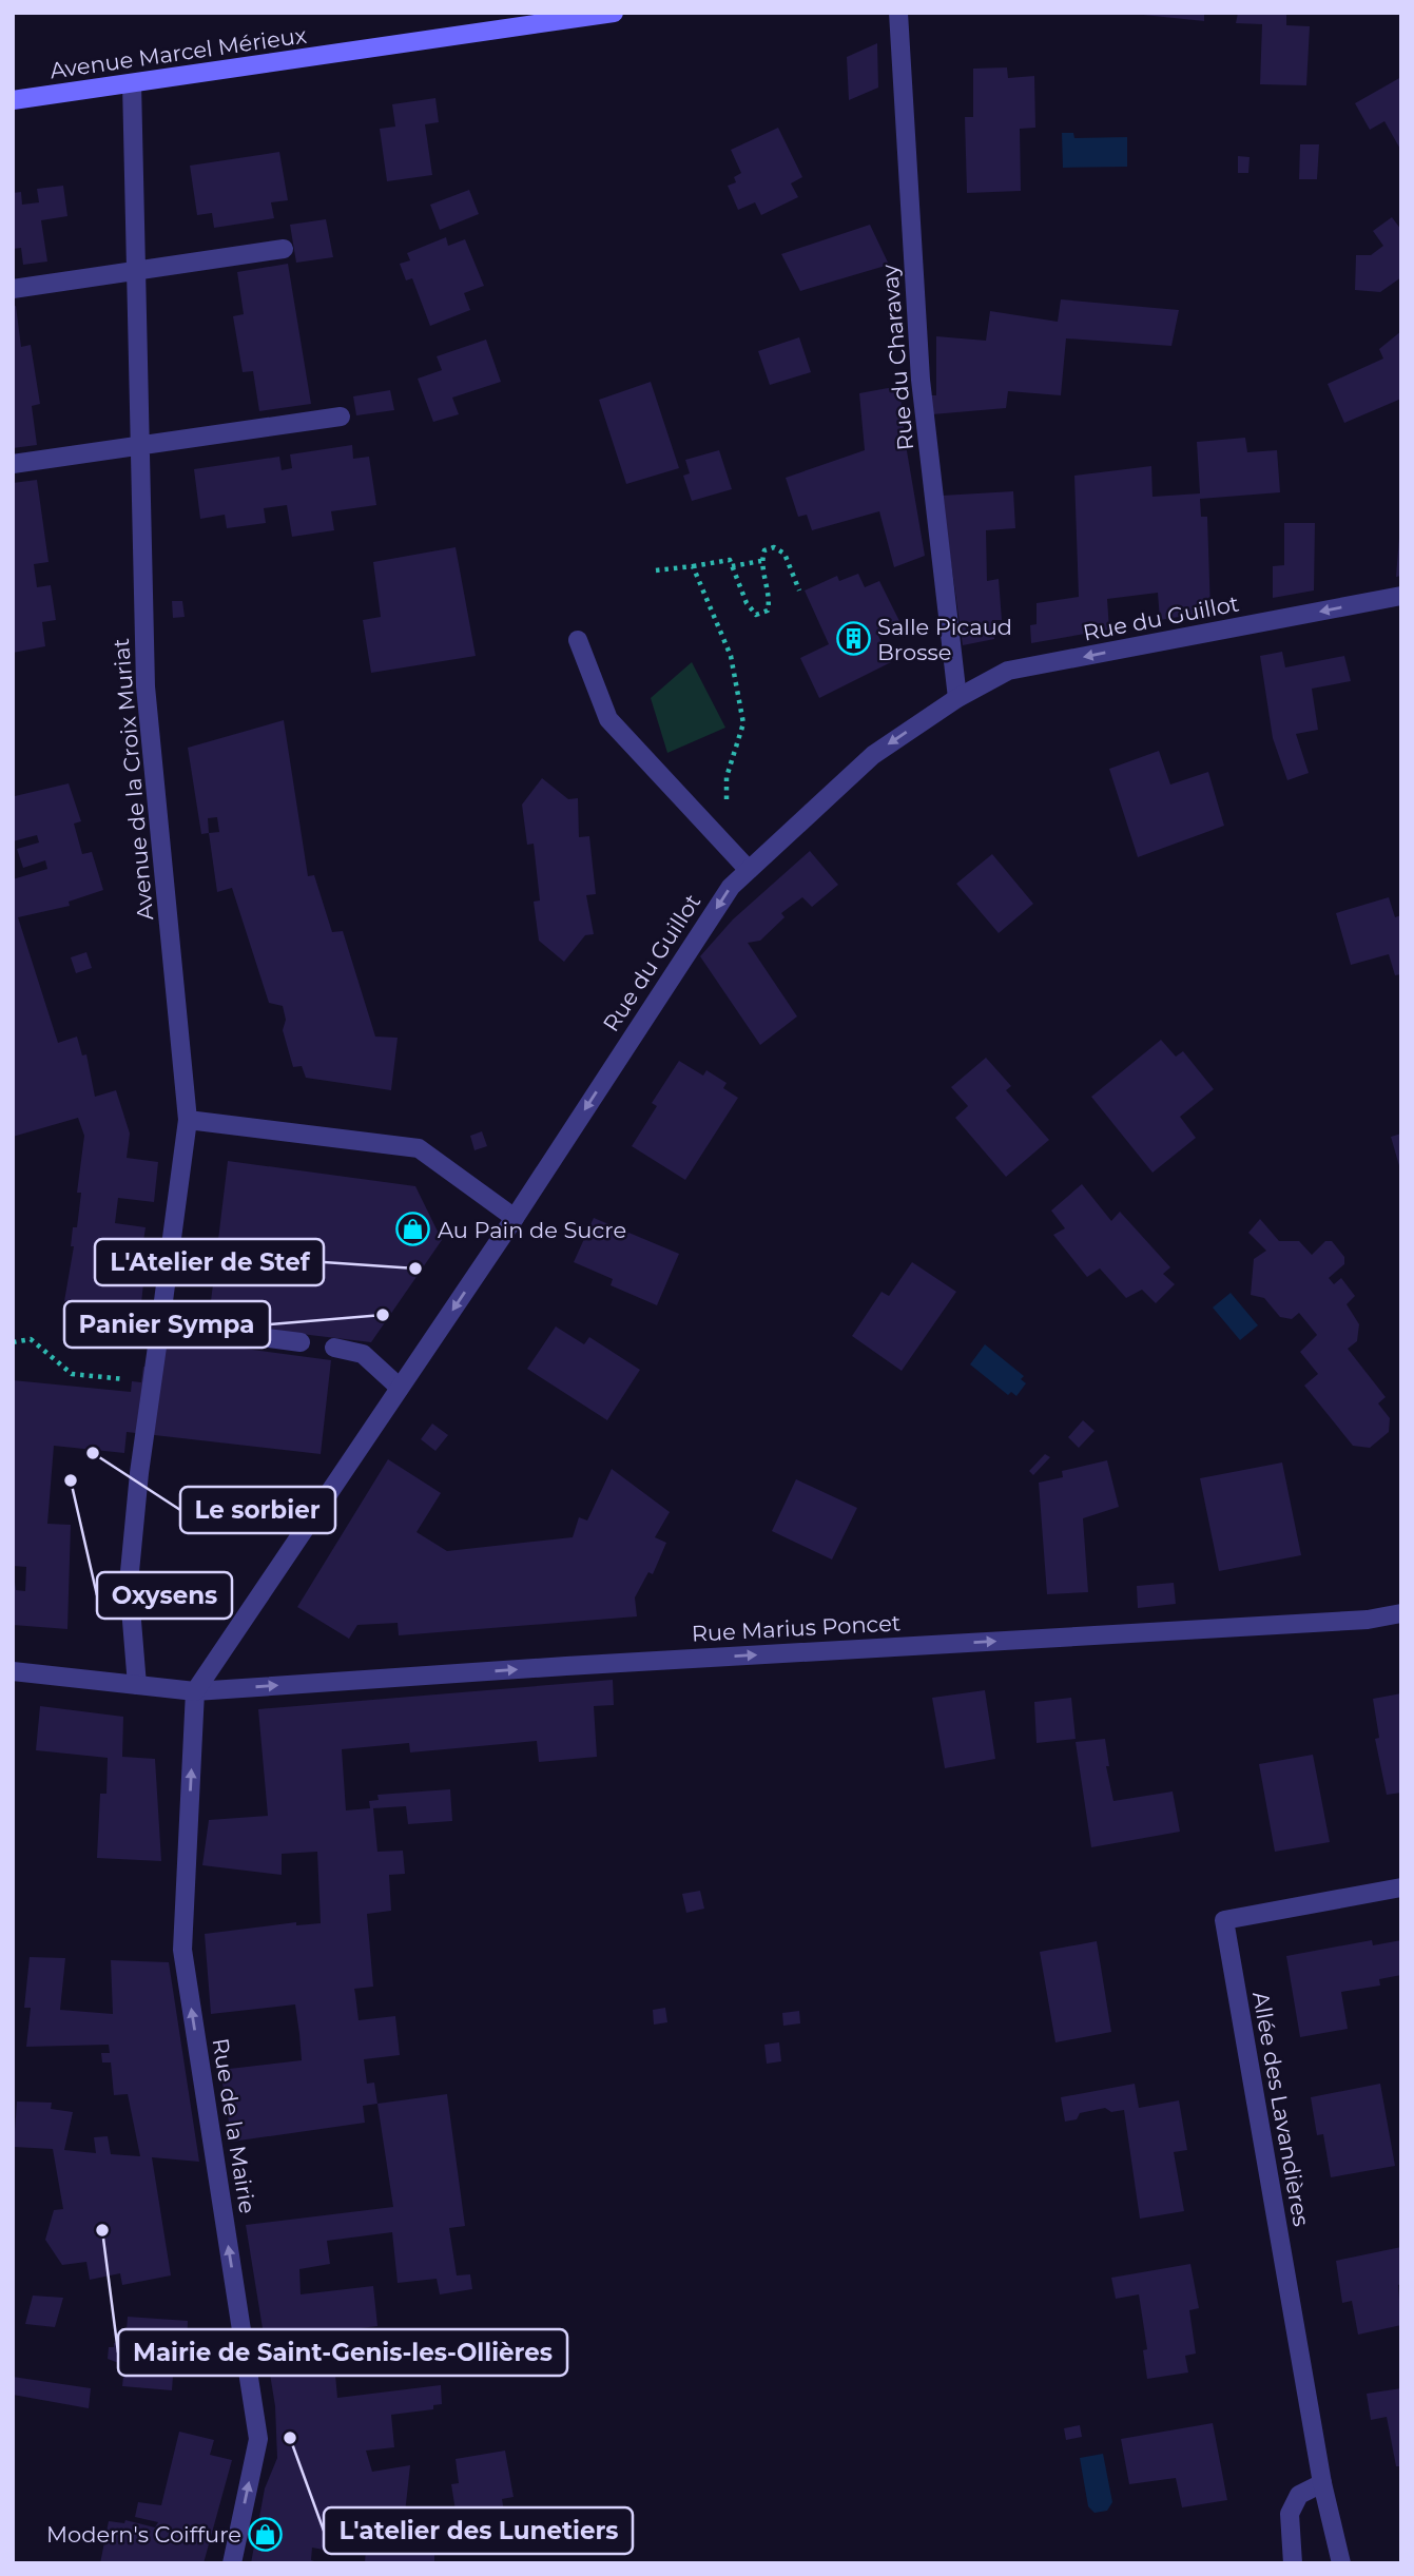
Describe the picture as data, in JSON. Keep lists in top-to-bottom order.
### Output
{
  "streets": {
    "main road": ["Avenue Marcel Mérieux"],
    "street": [
      "Rue du Charavay",
      "Rue du Guillot",
      "Avenue de la Croix Muriat",
      "Rue Marius Poncet",
      "Allée des Lavandières",
      "Rue de la Mairie"
    ]
  },
  "crossings": [
    ["Avenue Marcel Mérieux", "Avenue de la Croix Muriat"],
    ["Rue du Charavay", "Rue du Guillot"],
    ["Rue du Guillot", "Rue Marius Poncet"],
    ["Rue du Guillot", "Rue de la Mairie"],
    ["Avenue de la Croix Muriat", "Rue Marius Poncet"],
    ["Rue Marius Poncet", "Rue de la Mairie"]
  ],
  "one_way": ["Rue du Guillot", "Rue Marius Poncet", "Rue de la Mairie"],
  "places": {
    "building": ["Salle Picaud Brosse"],
    "shop": ["Au Pain de Sucre", "Modern's Coiffure"],
    "other": [
      "L'Atelier de Stef",
      "Panier Sympa",
      "Le sorbier",
      "Oxysens",
      "Mairie de Saint-Genis-les-Ollières",
      "L'atelier des Lunetiers"
    ]
  }
}
